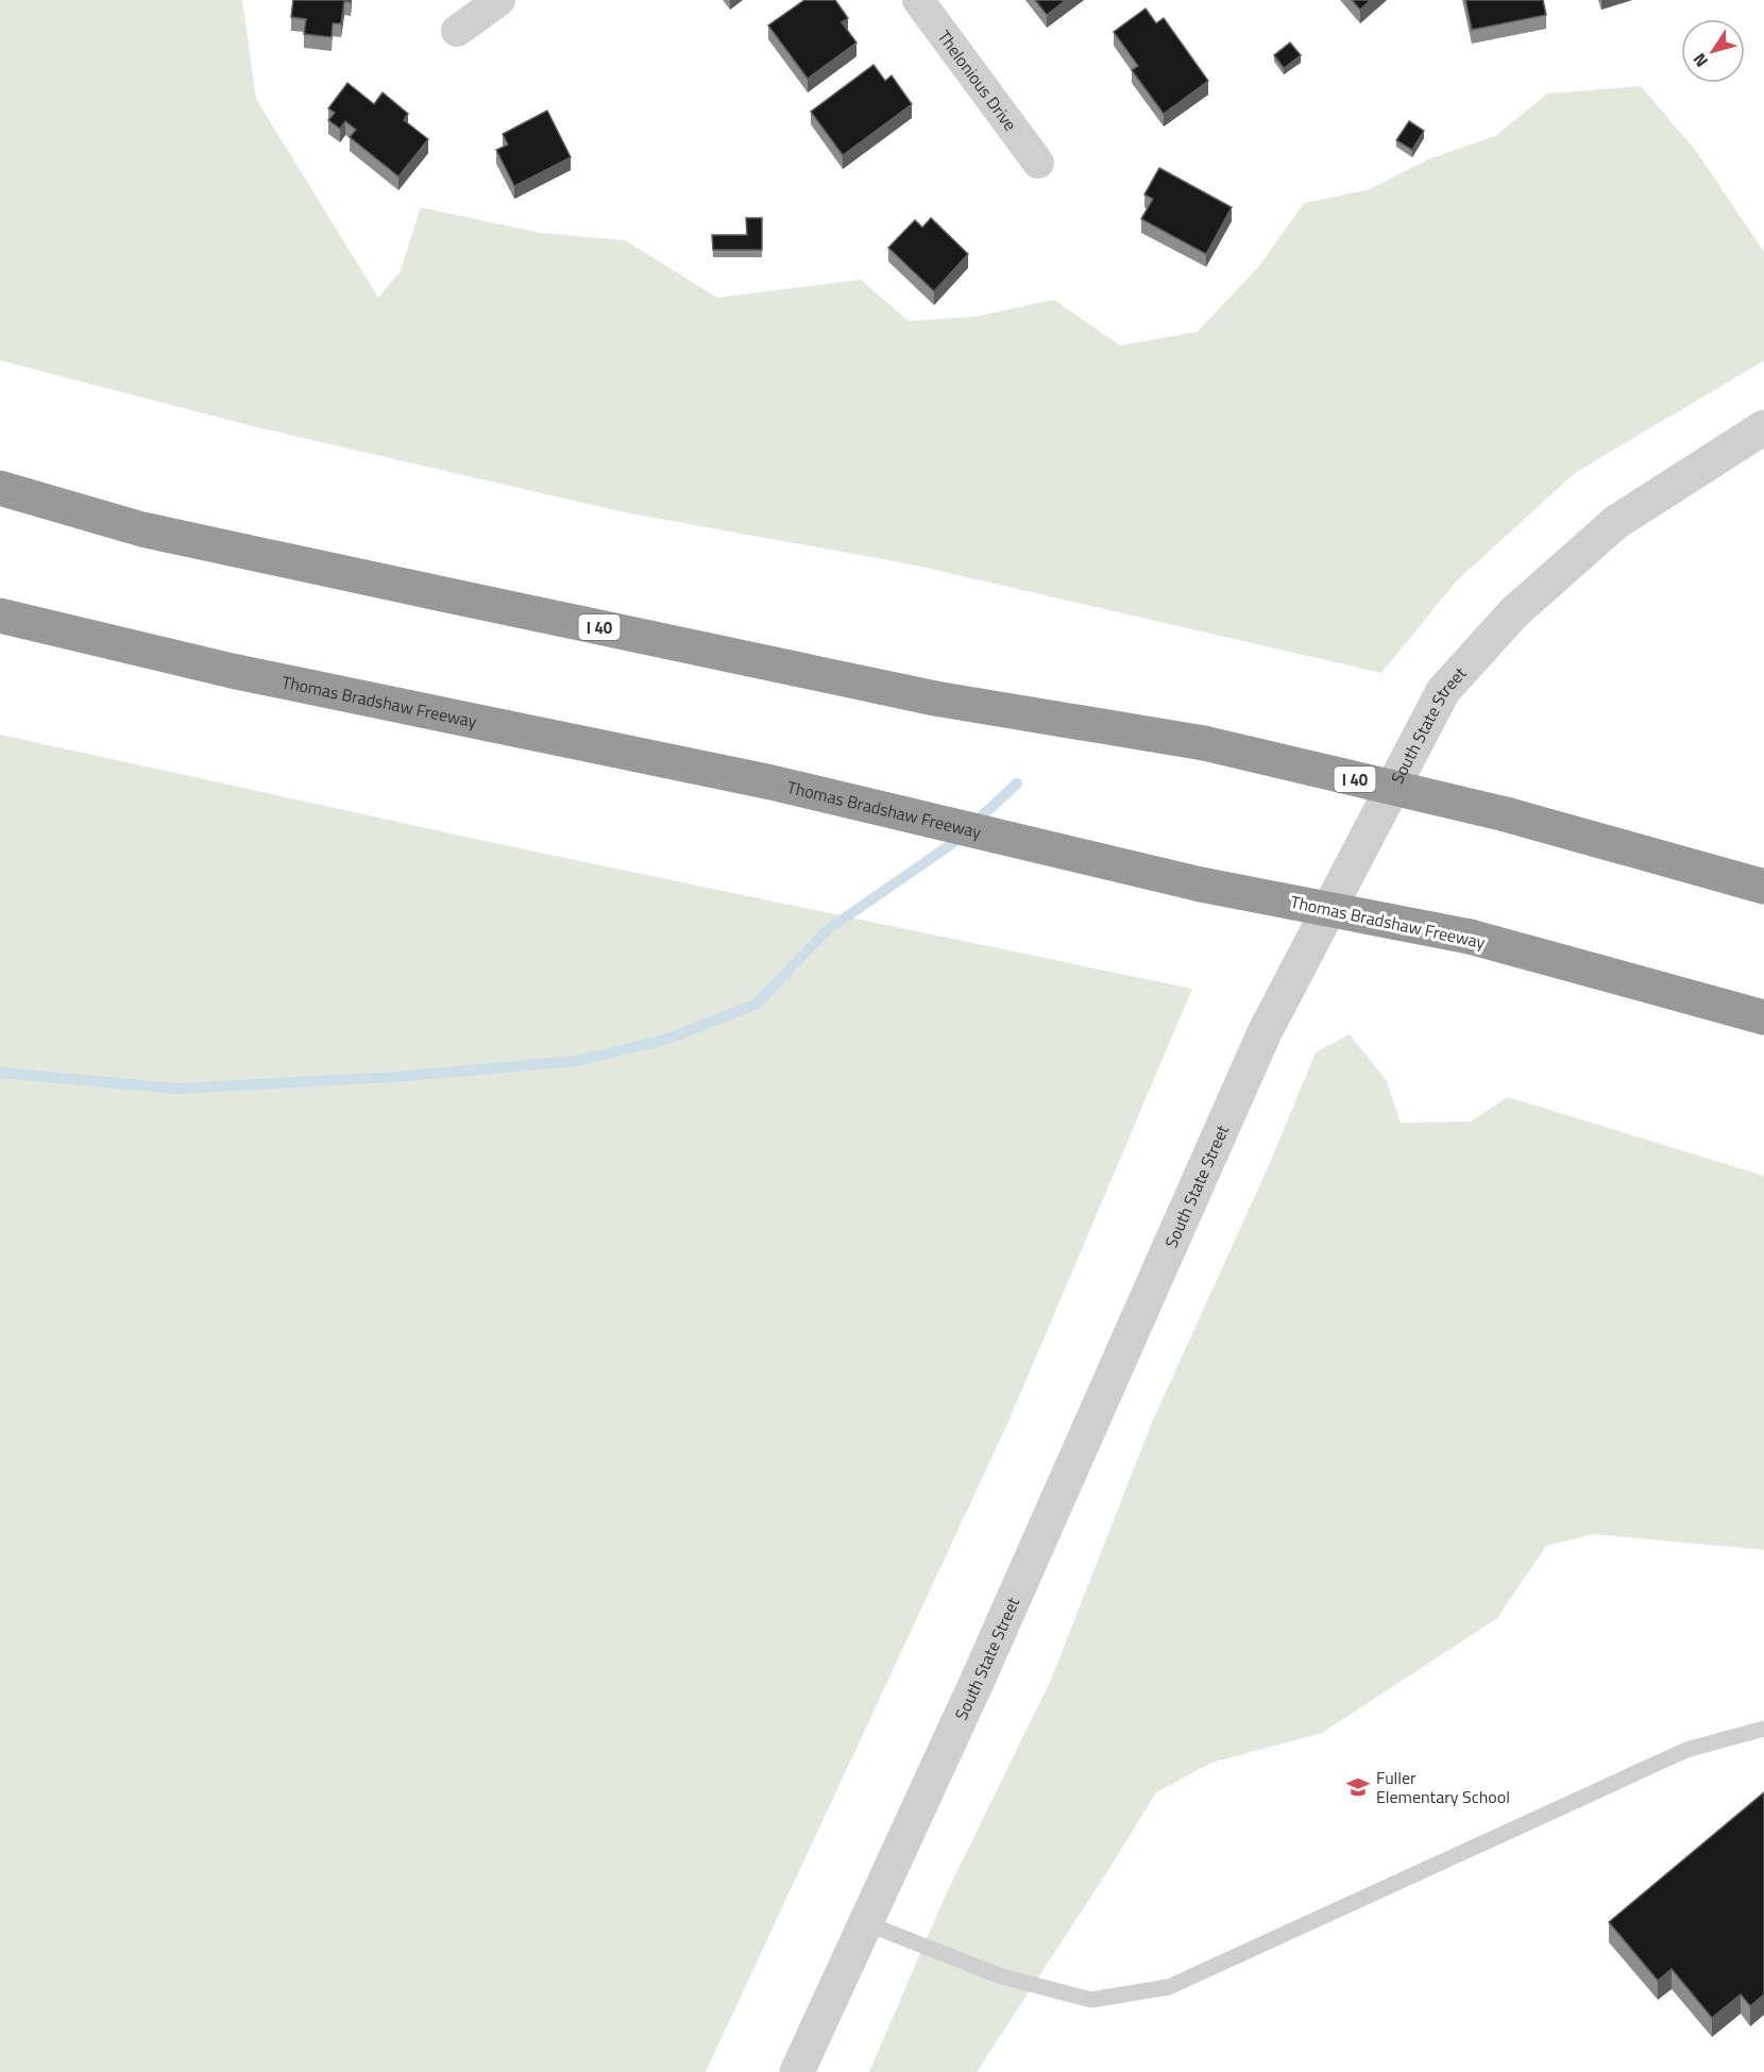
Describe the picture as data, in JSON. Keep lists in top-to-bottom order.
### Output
{
  "streets": {
    "highway": ["I 40", "Thomas Bradshaw Freeway"],
    "street": ["Thelonious Drive", "South State Street"]
  },
  "places": {
    "school or university": ["Fuller Elementary School"]
  },
  "north": "bottom left"
}
